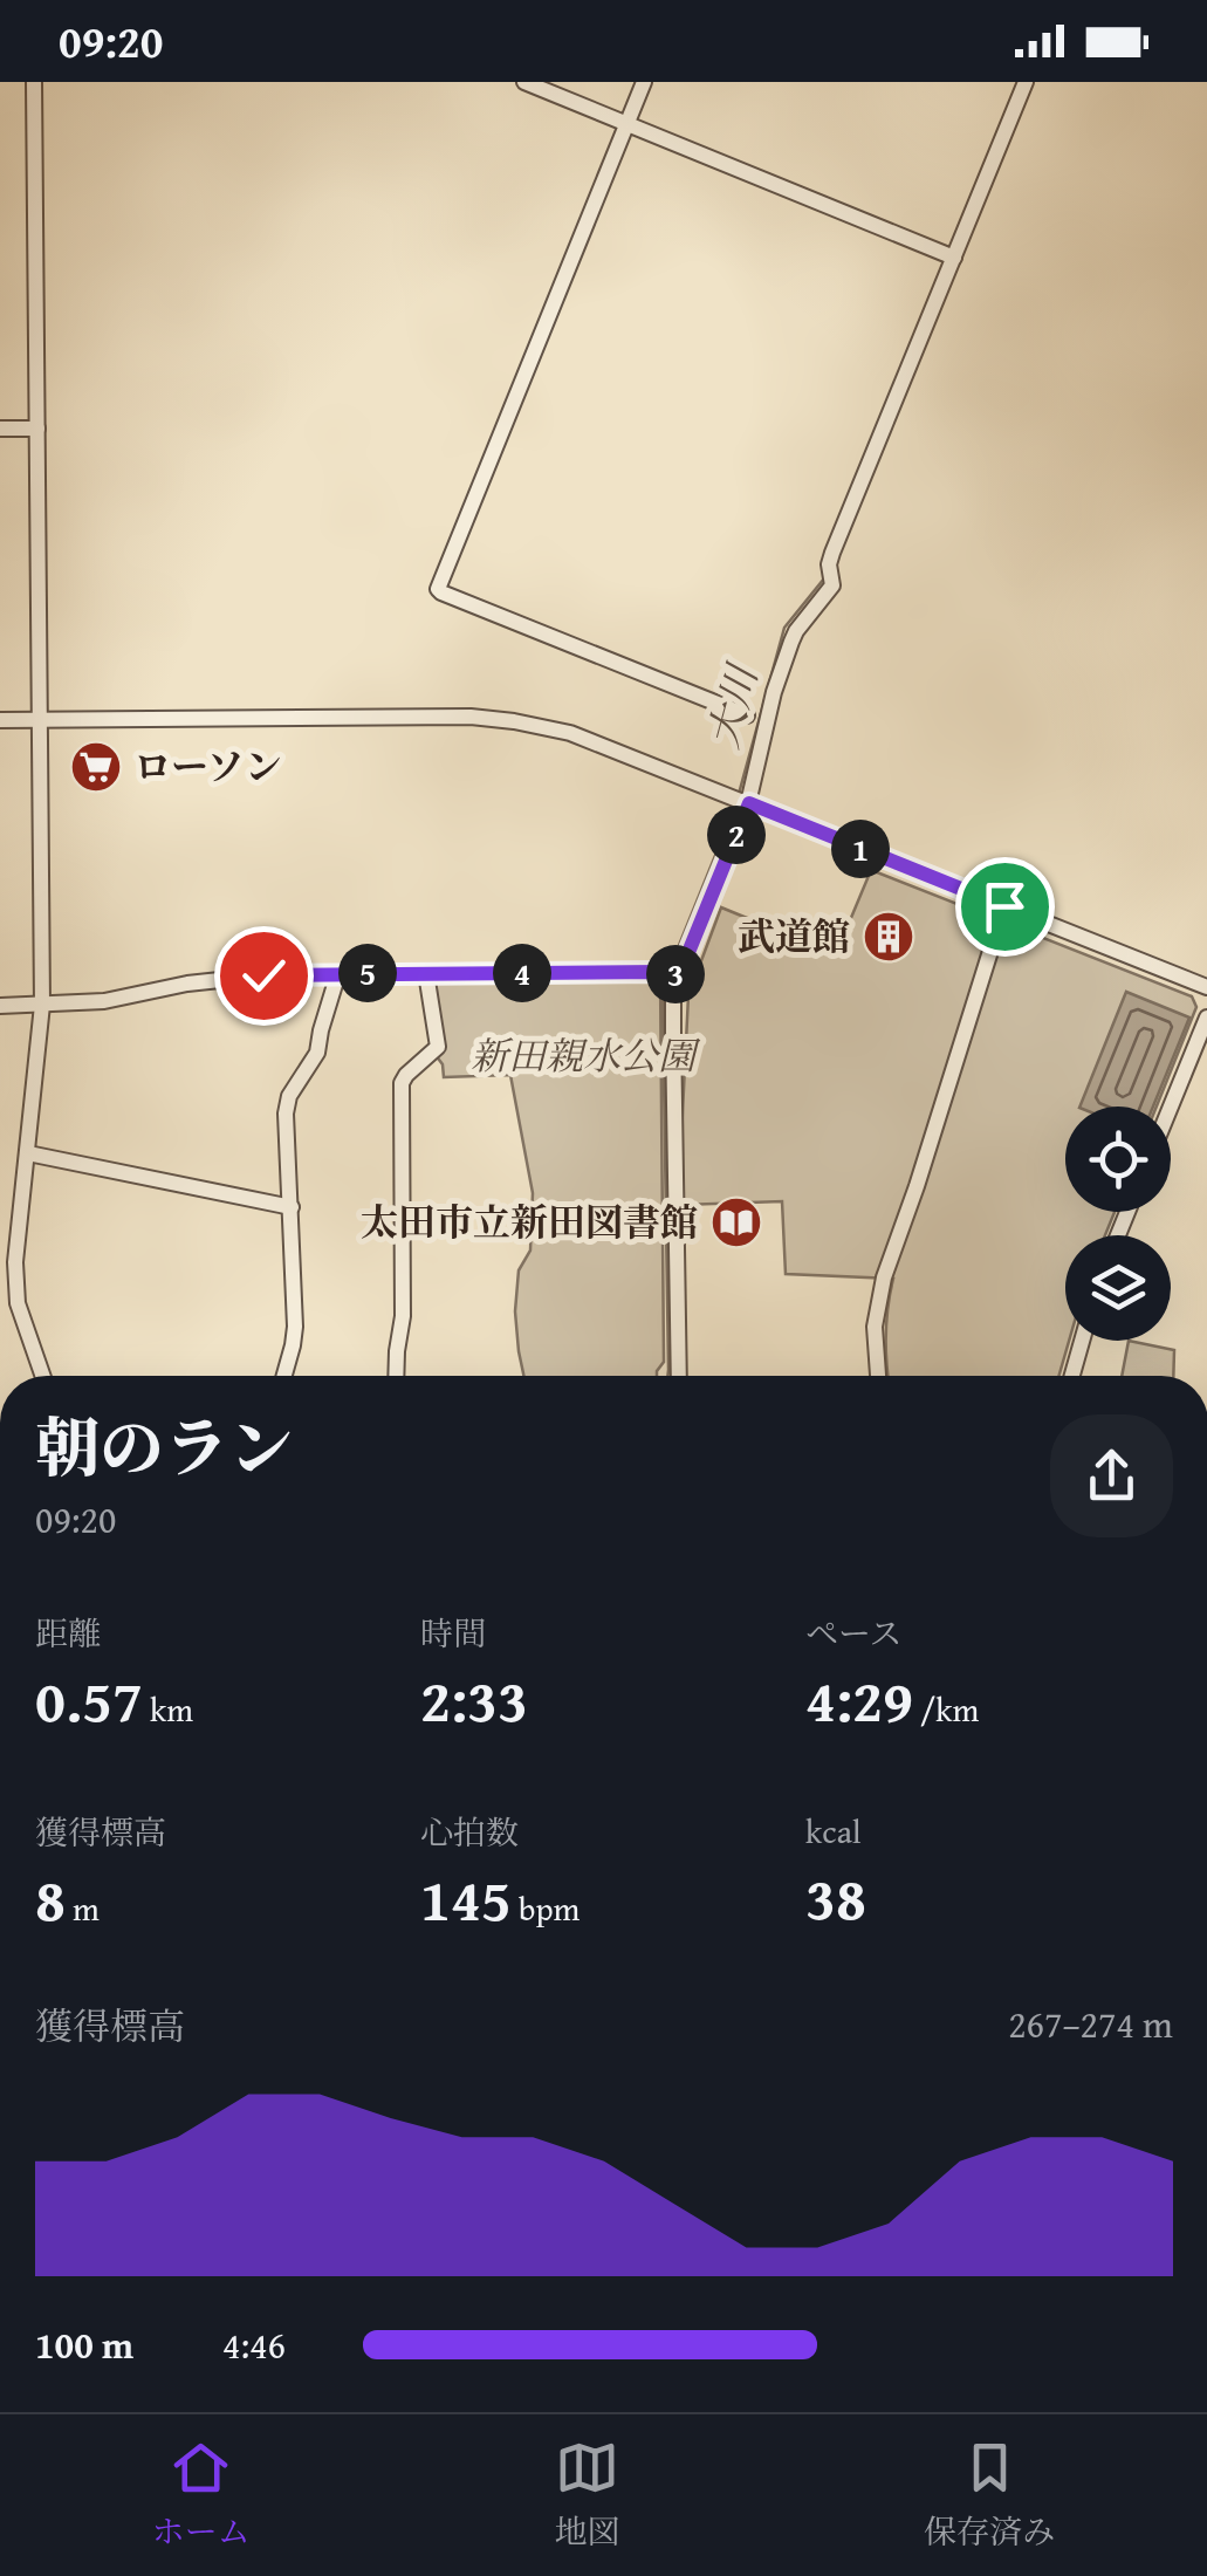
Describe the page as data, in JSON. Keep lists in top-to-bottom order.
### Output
{
  "water": ["大川"],
  "parks": ["新田親水公園"],
  "places": {
    "supermarket": ["ローソン"],
    "building": ["武道館"],
    "library": ["太田市立新田図書館"]
  },
  "page": {
    "status": "09:20",
    "pins": [
      "2",
      "1",
      "4",
      "5",
      "3"
    ],
    "heading": ["朝のラン", "09:20"],
    "stats": [
      ["距離", "0.57 km"],
      ["時間", "2:33"],
      ["ペース", "4:29 /km"],
      ["獲得標高", "8 m"],
      ["心拍数", "145 bpm"],
      ["kcal", "38"]
    ],
    "chart": ["獲得標高", "267–274 m"],
    "list": [
      {
        "name": "100 m",
        "note": "4:46"
      }
    ],
    "tabs": ["ホーム", "地図", "保存済み"]
  }
}
